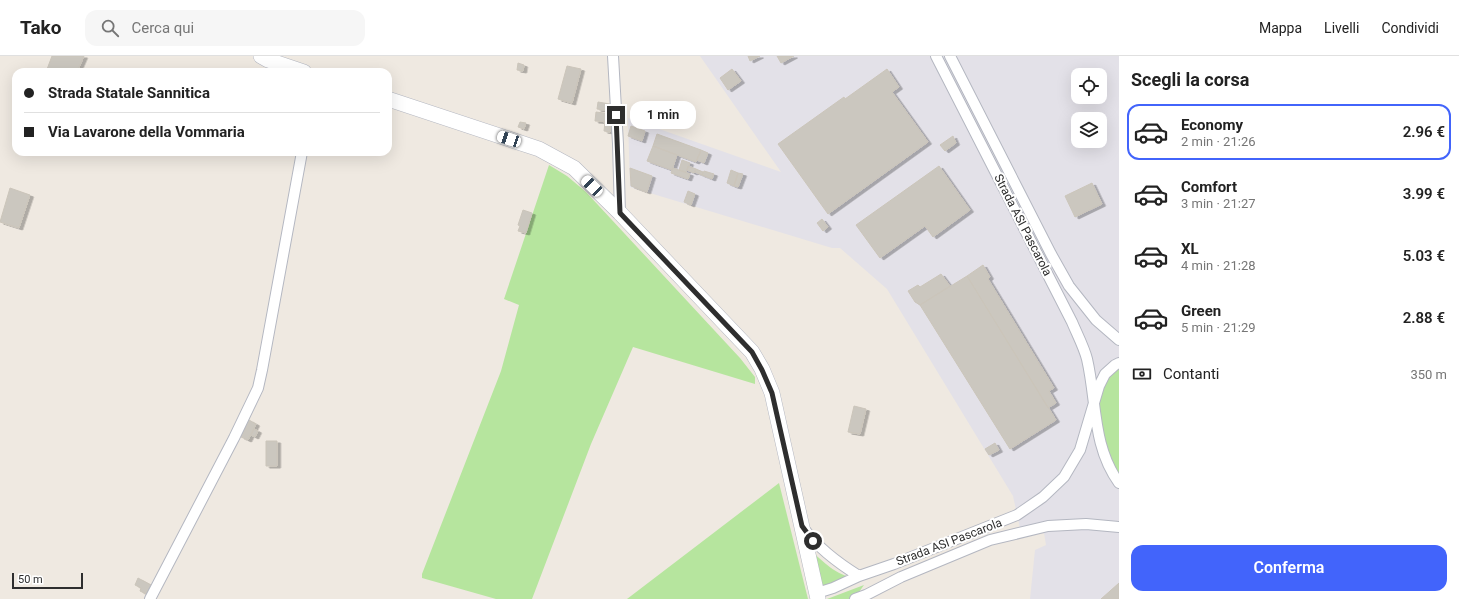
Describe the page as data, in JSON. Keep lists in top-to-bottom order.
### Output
{
  "streets": {
    "street": ["Strada ASI Pascarola"]
  },
  "scale_bar": "50 m",
  "page": {
    "header": "Tako",
    "search": "Cerca qui",
    "nav": ["Mappa", "Livelli", "Condividi"],
    "heading": "Scegli la corsa",
    "banner": ["Strada Statale Sannitica", "Via Lavarone della Vommaria"],
    "bubble": "1 min",
    "list": [
      {
        "name": "Economy",
        "note": "2 min · 21:26",
        "value": "2.96 €"
      },
      {
        "name": "Comfort",
        "note": "3 min · 21:27",
        "value": "3.99 €"
      },
      {
        "name": "XL",
        "note": "4 min · 21:28",
        "value": "5.03 €"
      },
      {
        "name": "Green",
        "note": "5 min · 21:29",
        "value": "2.88 €"
      }
    ],
    "pay": ["Contanti", "350 m"],
    "buttons": "Conferma",
    "scale": "50 m"
  }
}
